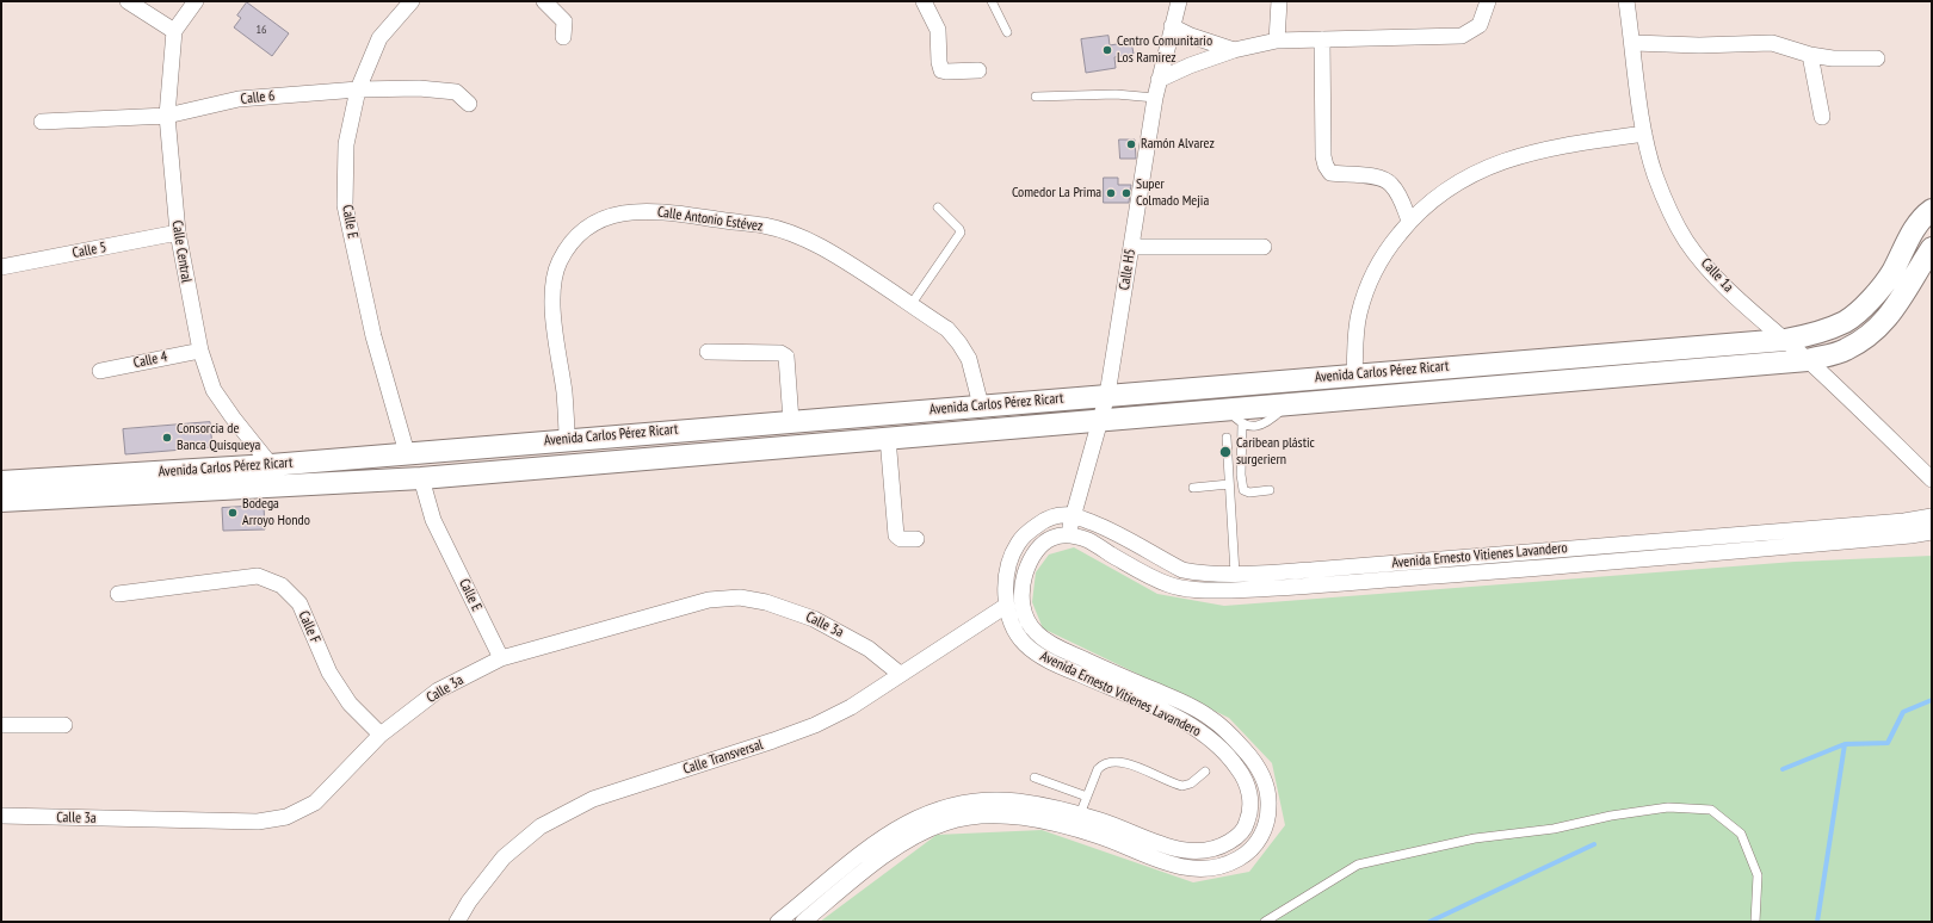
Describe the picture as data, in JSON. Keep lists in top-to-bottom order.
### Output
{
  "streets": {
    "main road": ["Avenida Carlos Pérez Ricart"],
    "street": [
      "Calle 6",
      "Calle Antonio Estévez",
      "Calle E",
      "Calle 5",
      "Calle Central",
      "Calle H5",
      "Calle 1a",
      "Calle 4",
      "Avenida Ernesto Vitienes Lavandero",
      "Calle 3a",
      "Calle F",
      "Calle Transversal"
    ]
  },
  "crossings": [
    ["Calle 6", "Calle E"],
    ["Calle 6", "Calle Central"],
    ["Calle Antonio Estévez", "Avenida Carlos Pérez Ricart"],
    ["Calle E", "Avenida Carlos Pérez Ricart"],
    ["Calle E", "Calle 3a"],
    ["Calle 5", "Calle Central"],
    ["Calle Central", "Calle 4"],
    ["Calle Central", "Avenida Carlos Pérez Ricart"],
    ["Calle H5", "Avenida Carlos Pérez Ricart"],
    ["Calle H5", "Avenida Ernesto Vitienes Lavandero"],
    ["Calle 1a", "Avenida Carlos Pérez Ricart"],
    ["Avenida Ernesto Vitienes Lavandero", "Calle Transversal"],
    ["Calle 3a", "Calle F"],
    ["Calle 3a", "Calle Transversal"]
  ],
  "places": [
    "Centro Comunitario Los Ramirez",
    "Ramón Alvarez",
    "Comedor La Prima",
    "Super Colmado Mejia",
    "Consorcia de Banca Quisqueya",
    "Caribean plástic surgeriern",
    "Bodega Arroyo Hondo"
  ],
  "house_numbers": ["16"]
}
